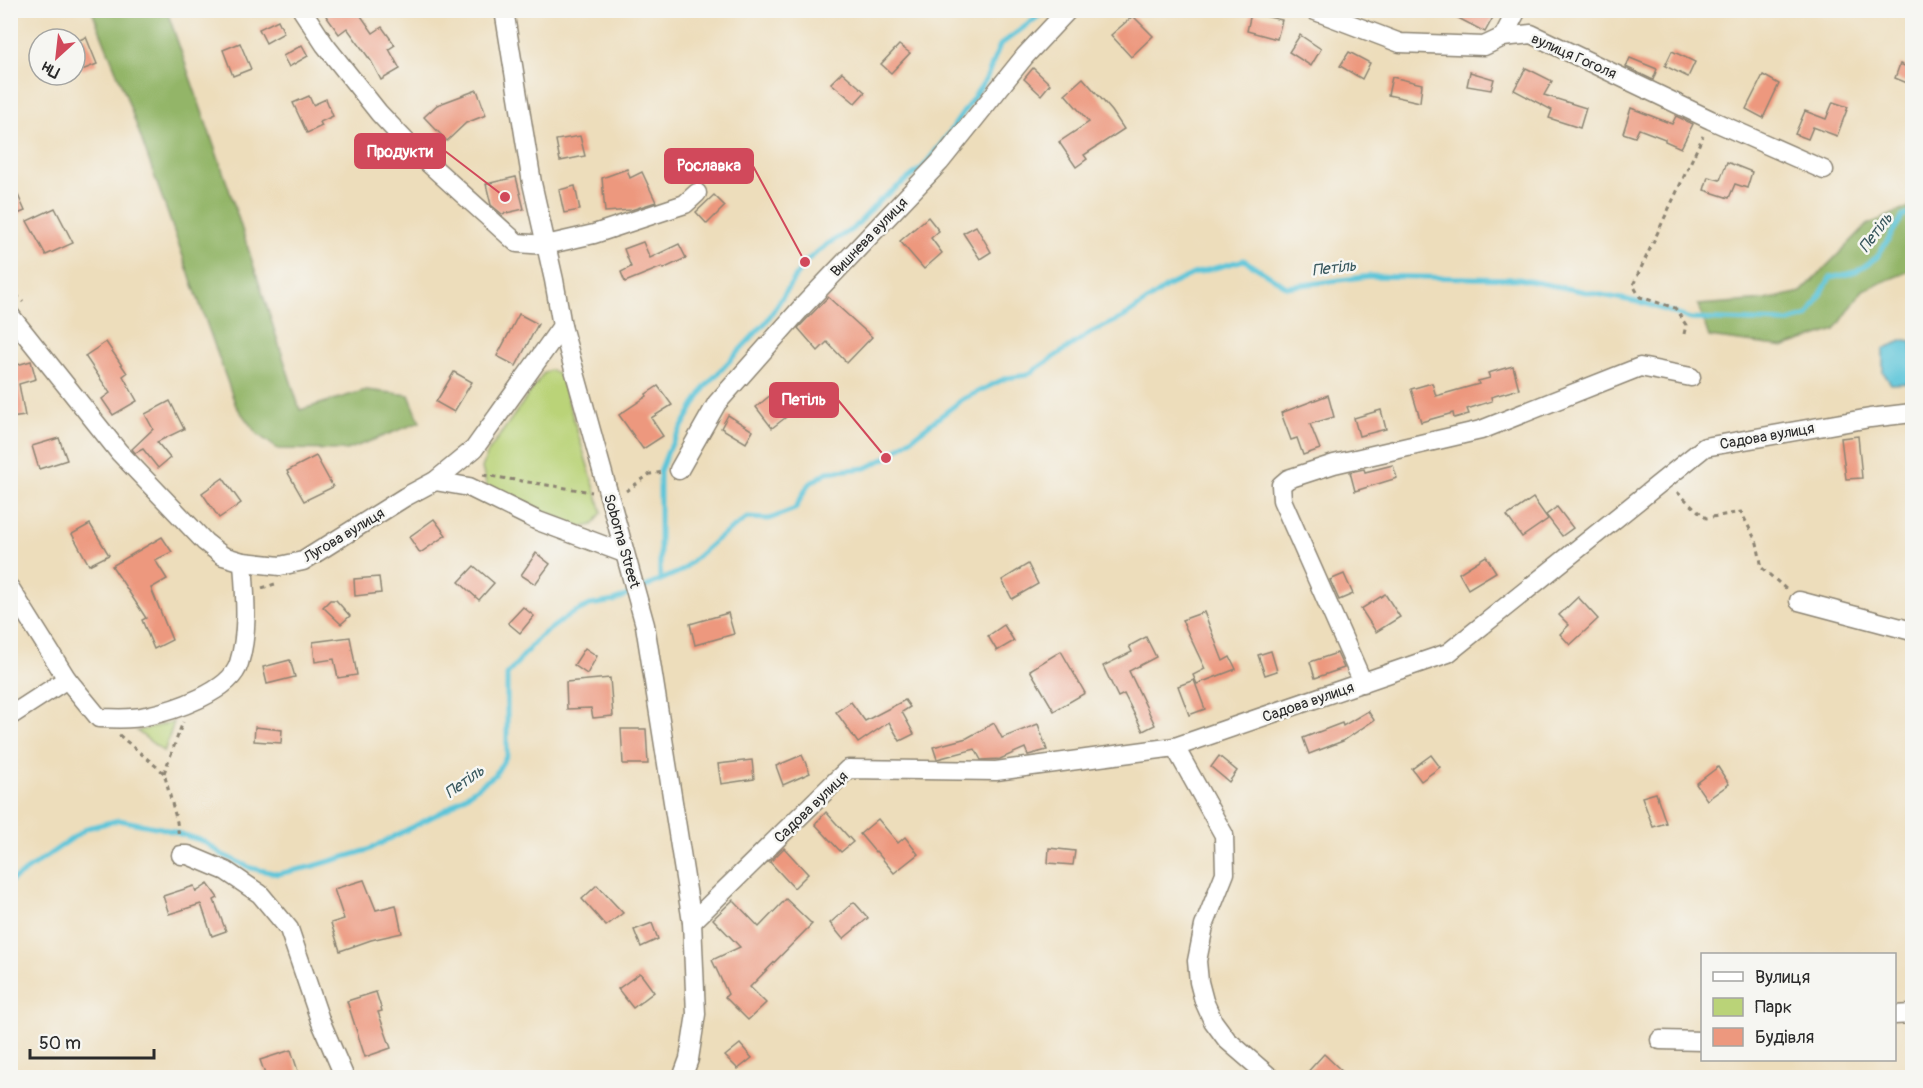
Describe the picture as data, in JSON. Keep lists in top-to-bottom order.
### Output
{
  "streets": {
    "street": [
      "вулиця Гоголя",
      "Вишнева вулиця",
      "Садова вулиця",
      "Лугова вулиця",
      "Soborna Street"
    ]
  },
  "crossings": [
    ["Садова вулиця", "Soborna Street"],
    ["Лугова вулиця", "Soborna Street"]
  ],
  "water": ["Петіль"],
  "places": ["Продукти", "Рославка", "Петіль"],
  "legend": ["Вулиця", "Парк", "Будівля"],
  "scale_bar": "50 m",
  "north": "bottom left"
}
